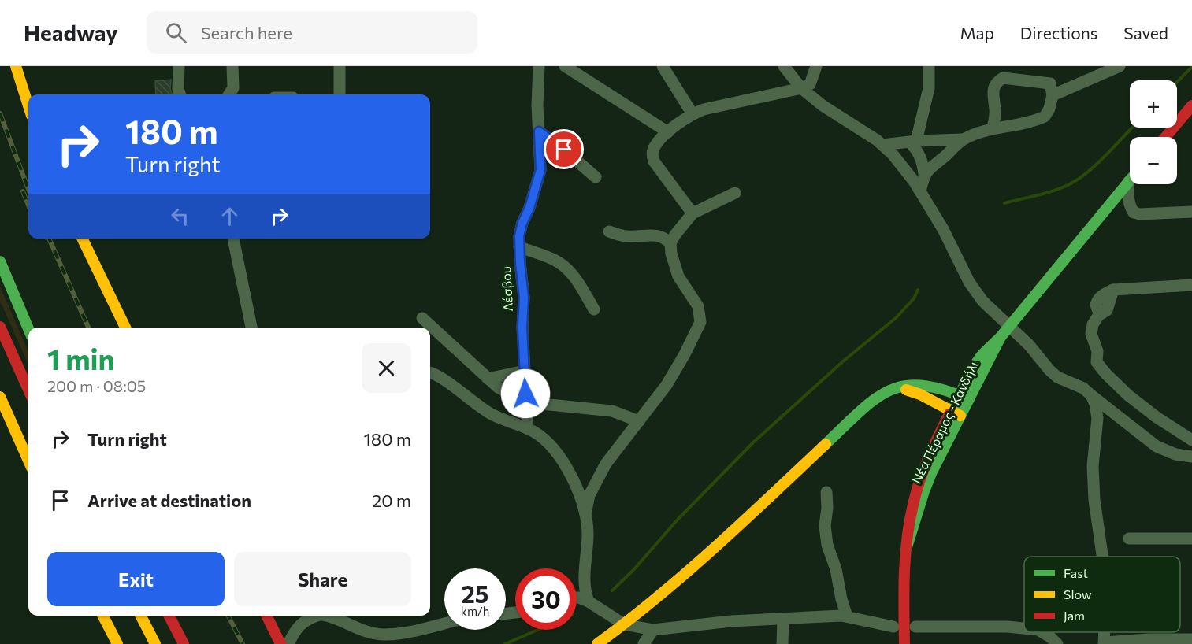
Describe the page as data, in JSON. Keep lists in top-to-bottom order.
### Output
{
  "streets": {
    "main road": ["Νέα Πέραμος - Κανδήλι"],
    "street": ["Λέσβου"]
  },
  "legend": ["Fast", "Slow", "Jam"],
  "page": {
    "header": "Headway",
    "search": "Search here",
    "nav": ["Map", "Directions", "Saved"],
    "map_buttons": ["+", "−"],
    "turn": ["180 m", "Turn right"],
    "heading": ["1 min", "200 m · 08:05"],
    "list": [
      {
        "name": "Turn right",
        "value": "180 m"
      },
      {
        "name": "Arrive at destination",
        "value": "20 m"
      }
    ],
    "buttons": ["Exit", "Share"],
    "speed": "25 km/h",
    "limit": "30"
  }
}
